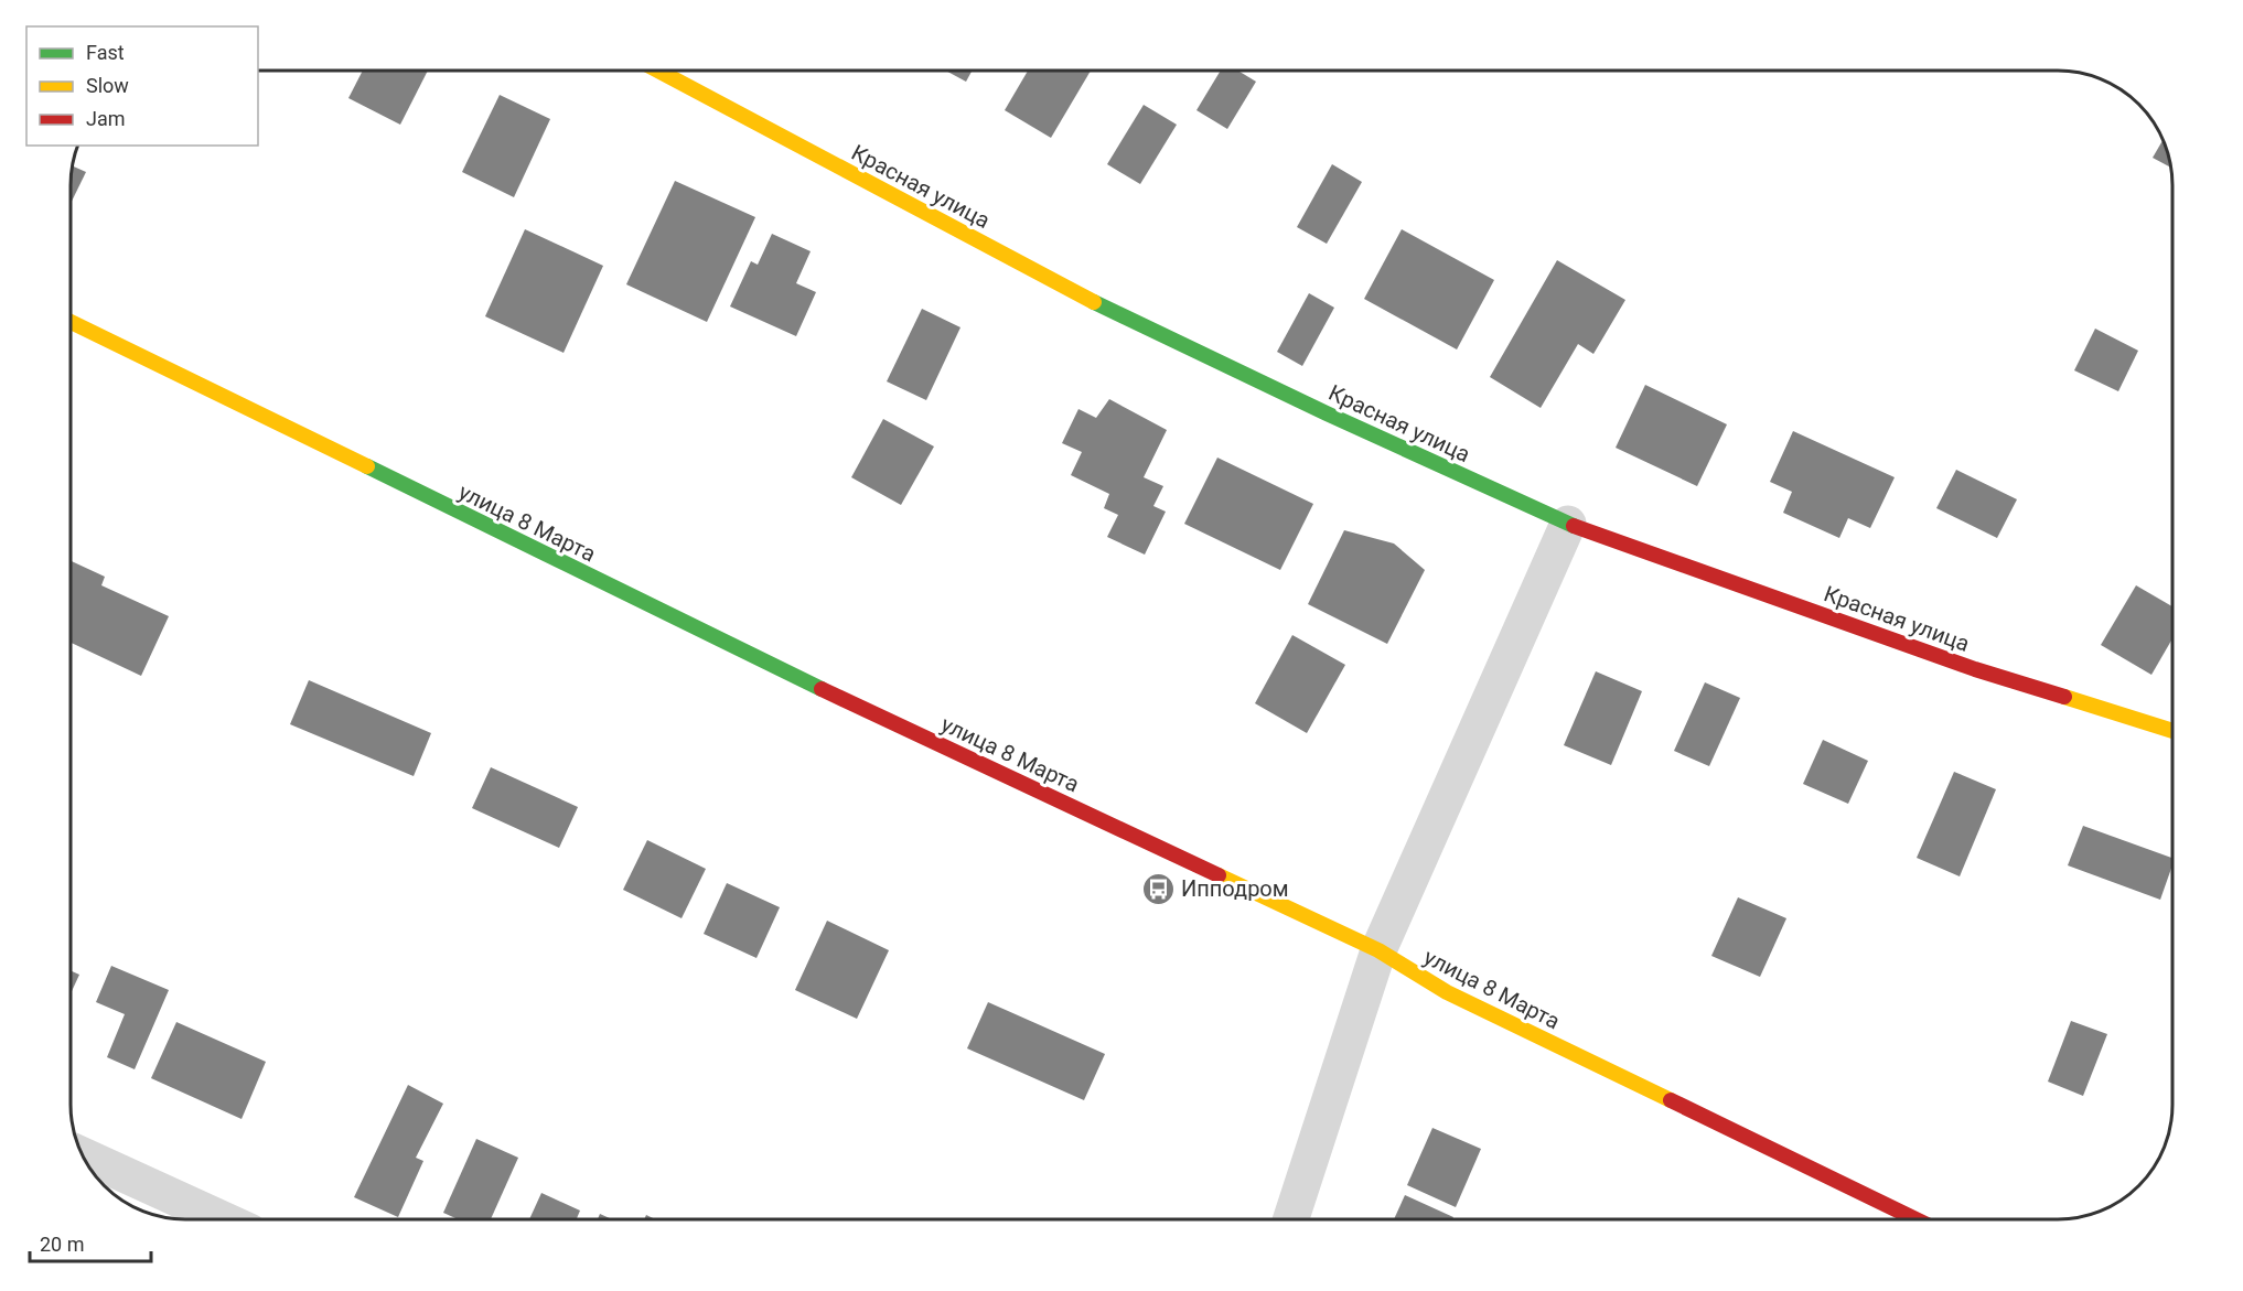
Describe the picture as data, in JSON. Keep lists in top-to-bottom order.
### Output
{
  "streets": {
    "main road": ["Красная улица", "улица 8 Марта"]
  },
  "places": {
    "bus stop": ["Ипподром"]
  },
  "legend": ["Fast", "Slow", "Jam"],
  "scale_bar": "20 m"
}
